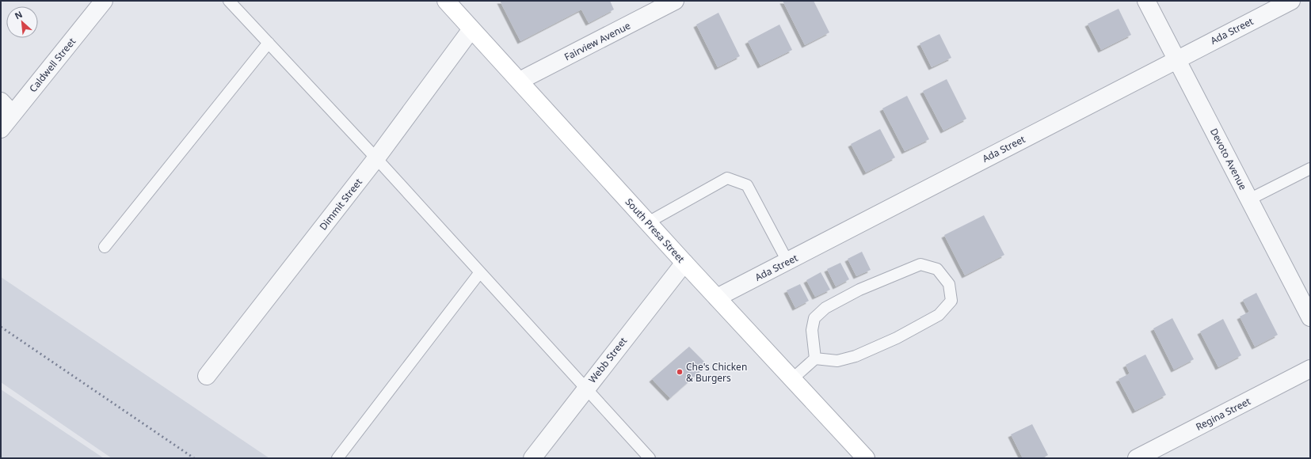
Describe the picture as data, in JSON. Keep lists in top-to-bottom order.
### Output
{
  "streets": {
    "main road": ["South Presa Street"],
    "street": [
      "Ada Street",
      "Fairview Avenue",
      "Caldwell Street",
      "Devoto Avenue",
      "Dimmit Street",
      "Webb Street",
      "Regina Street"
    ]
  },
  "crossings": [
    ["Ada Street", "Devoto Avenue"],
    ["Ada Street", "South Presa Street"],
    ["Fairview Avenue", "South Presa Street"],
    ["Dimmit Street", "South Presa Street"],
    ["South Presa Street", "Webb Street"]
  ],
  "places": ["Che's Chicken & Burgers"],
  "north": "top left"
}
